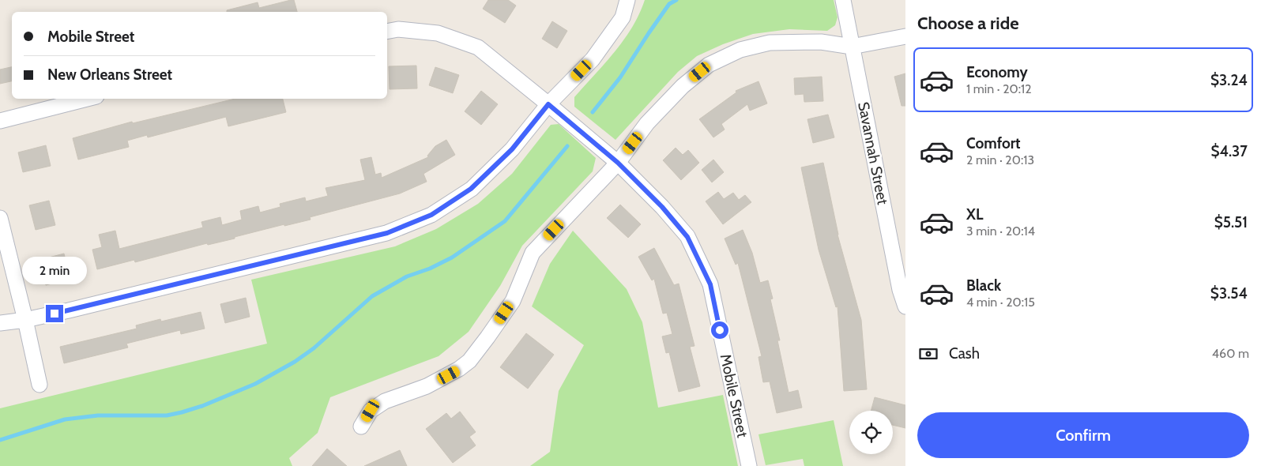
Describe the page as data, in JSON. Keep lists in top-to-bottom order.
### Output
{
  "streets": {
    "street": ["Savannah Street", "Mobile Street"]
  },
  "page": {
    "heading": "Choose a ride",
    "banner": ["Mobile Street", "New Orleans Street"],
    "list": [
      {
        "name": "Economy",
        "note": "1 min · 20:12",
        "value": "$3.24"
      },
      {
        "name": "Comfort",
        "note": "2 min · 20:13",
        "value": "$4.37"
      },
      {
        "name": "XL",
        "note": "3 min · 20:14",
        "value": "$5.51"
      },
      {
        "name": "Black",
        "note": "4 min · 20:15",
        "value": "$3.54"
      }
    ],
    "bubble": "2 min",
    "pay": ["Cash", "460 m"],
    "buttons": "Confirm"
  }
}
